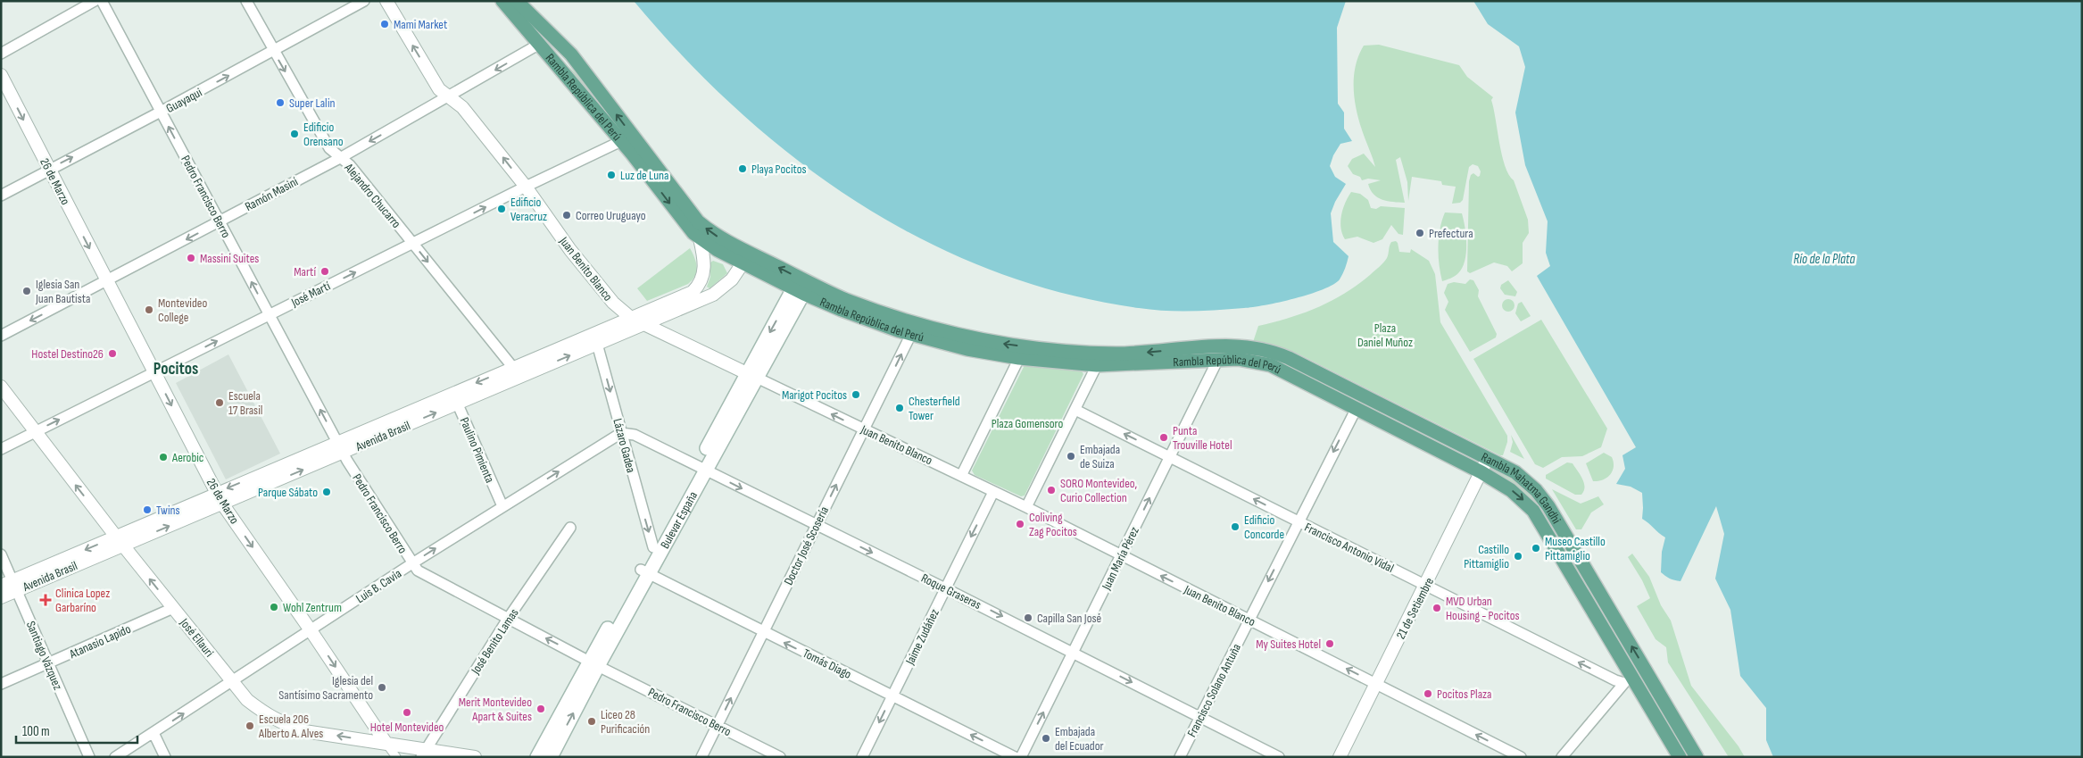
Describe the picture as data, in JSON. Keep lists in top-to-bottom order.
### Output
{
  "streets": {
    "main road": ["Rambla República del Perú", "Rambla Mahatma Gandhi", "Bulevar España"],
    "street": [
      "Guayaqui",
      "26 de Marzo",
      "Ramón Masini",
      "Alejandro Chucarro",
      "Pedro Francisco Berro",
      "Juan Benito Blanco",
      "José Martí",
      "Avenida Brasil",
      "Lázaro Gadea",
      "Paulino Pimienta",
      "Doctor José Scosería",
      "Francisco Antonio Vidal",
      "Juan María Pérez",
      "Luis B. Cavia",
      "Roque Graseras",
      "21 de Setiembre",
      "Jaime Zudáñez",
      "José Ellauri",
      "Atanasio Lapido",
      "José Benito Lamas",
      "Santiago Vázquez",
      "Tomás Diago",
      "Francisco Solano Antuña"
    ]
  },
  "crossings": [
    ["Rambla República del Perú", "Ramón Masini"],
    ["Rambla República del Perú", "José Martí"],
    ["Rambla República del Perú", "Avenida Brasil"],
    ["Rambla República del Perú", "Rambla Mahatma Gandhi"],
    ["Rambla República del Perú", "Bulevar España"],
    ["Rambla República del Perú", "Doctor José Scosería"],
    ["Rambla República del Perú", "Juan María Pérez"],
    ["Rambla República del Perú", "Francisco Solano Antuña"],
    ["Guayaqui", "26 de Marzo"],
    ["Guayaqui", "Alejandro Chucarro"],
    ["Guayaqui", "Pedro Francisco Berro"],
    ["26 de Marzo", "Ramón Masini"],
    ["26 de Marzo", "José Martí"],
    ["26 de Marzo", "Avenida Brasil"],
    ["26 de Marzo", "Luis B. Cavia"],
    ["26 de Marzo", "José Ellauri"],
    ["Ramón Masini", "Alejandro Chucarro"],
    ["Ramón Masini", "Pedro Francisco Berro"],
    ["Ramón Masini", "Juan Benito Blanco"],
    ["Alejandro Chucarro", "José Martí"],
    ["Alejandro Chucarro", "Avenida Brasil"],
    ["Pedro Francisco Berro", "José Martí"],
    ["Pedro Francisco Berro", "Avenida Brasil"],
    ["Pedro Francisco Berro", "Bulevar España"],
    ["Pedro Francisco Berro", "Doctor José Scosería"],
    ["Pedro Francisco Berro", "Luis B. Cavia"],
    ["Pedro Francisco Berro", "José Benito Lamas"],
    ["Juan Benito Blanco", "José Martí"],
    ["Juan Benito Blanco", "Avenida Brasil"],
    ["Juan Benito Blanco", "Bulevar España"],
    ["Juan Benito Blanco", "Doctor José Scosería"],
    ["Juan Benito Blanco", "Juan María Pérez"],
    ["Juan Benito Blanco", "21 de Setiembre"],
    ["Juan Benito Blanco", "Jaime Zudáñez"],
    ["Juan Benito Blanco", "Francisco Solano Antuña"],
    ["José Martí", "José Ellauri"],
    ["Avenida Brasil", "Lázaro Gadea"],
    ["Avenida Brasil", "Paulino Pimienta"],
    ["Avenida Brasil", "José Ellauri"],
    ["Avenida Brasil", "Santiago Vázquez"],
    ["Lázaro Gadea", "Bulevar España"],
    ["Lázaro Gadea", "Luis B. Cavia"],
    ["Lázaro Gadea", "Roque Graseras"],
    ["Paulino Pimienta", "Luis B. Cavia"],
    ["Rambla Mahatma Gandhi", "Francisco Antonio Vidal"],
    ["Rambla Mahatma Gandhi", "21 de Setiembre"],
    ["Rambla Mahatma Gandhi", "Francisco Solano Antuña"],
    ["Bulevar España", "Roque Graseras"],
    ["Bulevar España", "Tomás Diago"],
    ["Doctor José Scosería", "Roque Graseras"],
    ["Doctor José Scosería", "Tomás Diago"],
    ["Francisco Antonio Vidal", "Juan María Pérez"],
    ["Francisco Antonio Vidal", "21 de Setiembre"],
    ["Francisco Antonio Vidal", "Francisco Solano Antuña"],
    ["Juan María Pérez", "Roque Graseras"],
    ["Luis B. Cavia", "Roque Graseras"],
    ["Luis B. Cavia", "José Ellauri"],
    ["Roque Graseras", "Jaime Zudáñez"],
    ["Roque Graseras", "Francisco Solano Antuña"],
    ["Jaime Zudáñez", "Tomás Diago"],
    ["José Ellauri", "Atanasio Lapido"],
    ["José Ellauri", "José Benito Lamas"],
    ["Atanasio Lapido", "Santiago Vázquez"]
  ],
  "one_way": [
    "Guayaqui",
    "26 de Marzo",
    "Ramón Masini",
    "Alejandro Chucarro",
    "Pedro Francisco Berro",
    "Juan Benito Blanco",
    "José Martí",
    "Lázaro Gadea",
    "Doctor José Scosería",
    "Francisco Antonio Vidal",
    "Juan María Pérez",
    "Luis B. Cavia",
    "Roque Graseras",
    "Jaime Zudáñez",
    "José Ellauri",
    "Tomás Diago",
    "Francisco Solano Antuña"
  ],
  "districts": ["Pocitos"],
  "water": ["Río de la Plata"],
  "parks": ["Plaza Daniel Muñoz", "Plaza Gomensoro"],
  "places": {
    "other": [
      "Mami Market",
      "Super Lalin",
      "Edificio Orensano",
      "Playa Pocitos",
      "Luz de Luna",
      "Edificio Veracruz",
      "Correo Uruguayo",
      "Prefectura",
      "Massini Suites",
      "Martí",
      "Iglesia San Juan Bautista",
      "Montevideo College",
      "Hostel Destino26",
      "Marigot Pocitos",
      "Escuela 17 Brasil",
      "Chesterfield Tower",
      "Punta Trouville Hotel",
      "Embajada de Suiza",
      "Aerobic",
      "SORO Montevideo, Curio Collection",
      "Parque Sábato",
      "Twins",
      "Coliving Zag Pocitos",
      "Edificio Concorde",
      "Museo Castillo Pittamiglio",
      "Castillo Pittamiglio",
      "Wohl Zentrum",
      "MVD Urban Housing - Pocitos",
      "Capilla San José",
      "My Suites Hotel",
      "Iglesia del Santísimo Sacramento",
      "Pocitos Plaza",
      "Merit Montevideo Apart & Suites",
      "Hotel Montevideo",
      "Liceo 28 Purificación",
      "Escuela 206 Alberto A. Alves",
      "Embajada del Ecuador"
    ],
    "health": ["Clinica Lopez Garbaríno"]
  },
  "scale_bar": "100 m"
}
